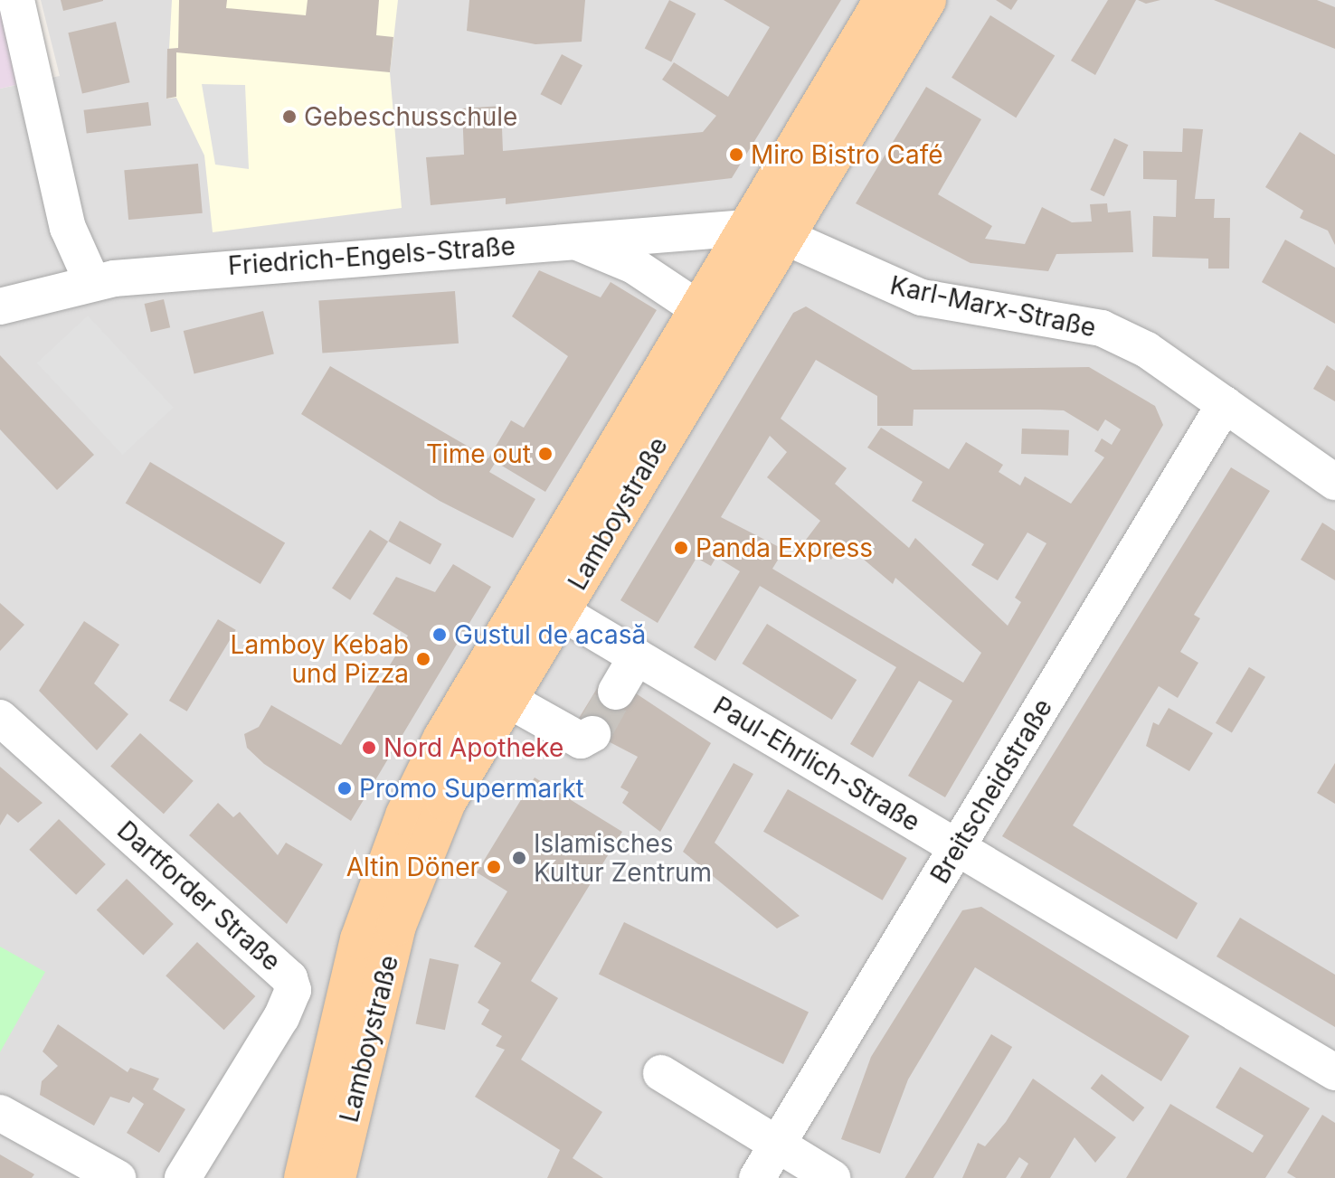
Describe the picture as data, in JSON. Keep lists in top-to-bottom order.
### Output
{
  "streets": {
    "main road": ["Lamboystraße"],
    "street": [
      "Friedrich-Engels-Straße",
      "Karl-Marx-Straße",
      "Paul-Ehrlich-Straße",
      "Breitscheidstraße",
      "Dartforder Straße"
    ]
  },
  "crossings": [
    ["Friedrich-Engels-Straße", "Karl-Marx-Straße"],
    ["Friedrich-Engels-Straße", "Lamboystraße"],
    ["Karl-Marx-Straße", "Lamboystraße"],
    ["Karl-Marx-Straße", "Breitscheidstraße"],
    ["Lamboystraße", "Paul-Ehrlich-Straße"],
    ["Paul-Ehrlich-Straße", "Breitscheidstraße"]
  ],
  "places": [
    "Gebeschusschule",
    "Miro Bistro Café",
    "Time out",
    "Panda Express",
    "Gustul de acasă",
    "Lamboy Kebab und Pizza",
    "Nord Apotheke",
    "Promo Supermarkt",
    "Islamisches Kultur Zentrum",
    "Altin Döner"
  ]
}
